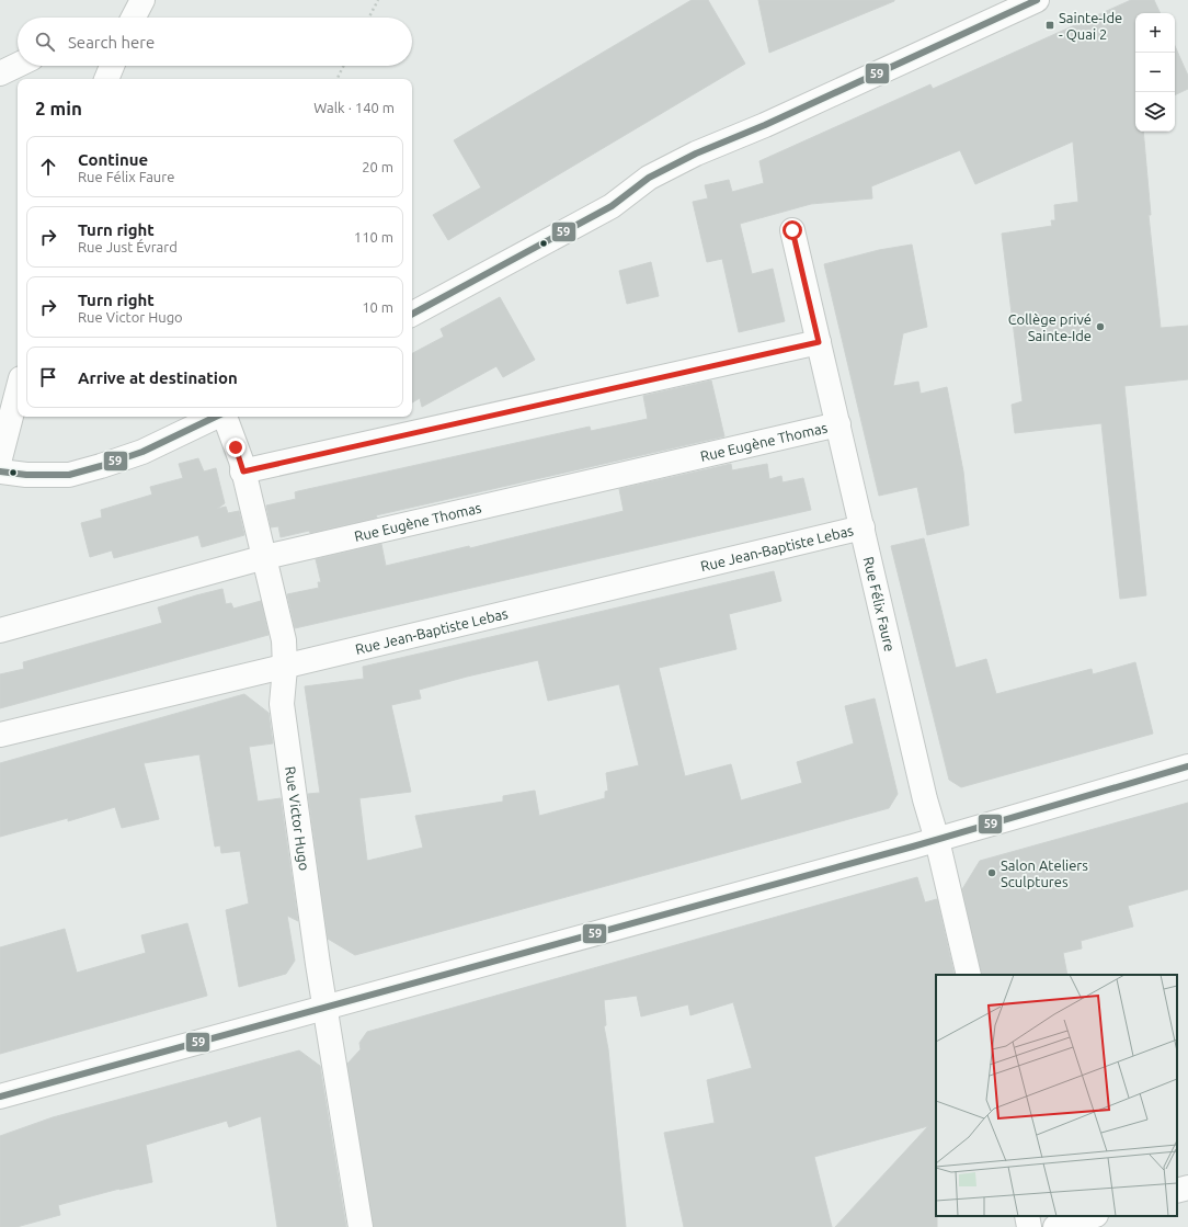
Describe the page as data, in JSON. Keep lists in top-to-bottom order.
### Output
{
  "streets": {
    "street": [
      "Rue Eugène Thomas",
      "Rue Jean-Baptiste Lebas",
      "Rue Félix Faure",
      "Rue Victor Hugo"
    ]
  },
  "crossings": [
    ["Rue Eugène Thomas", "Rue Félix Faure"],
    ["Rue Eugène Thomas", "Rue Victor Hugo"],
    ["Rue Jean-Baptiste Lebas", "Rue Félix Faure"],
    ["Rue Jean-Baptiste Lebas", "Rue Victor Hugo"]
  ],
  "places": {
    "transit": ["Sainte-Ide - Quai 2"],
    "other": ["Collège privé Sainte-Ide", "Salon Ateliers Sculptures"]
  },
  "lines": ["transit line 59"],
  "page": {
    "map_buttons": ["+", "−"],
    "search": "Search here",
    "heading": ["2 min", "Walk · 140 m"],
    "list": [
      ["Continue", "Rue Félix Faure", "20 m"],
      ["Turn right", "Rue Just Évrard", "110 m"],
      ["Turn right", "Rue Victor Hugo", "10 m"],
      "Arrive at destination"
    ]
  }
}
